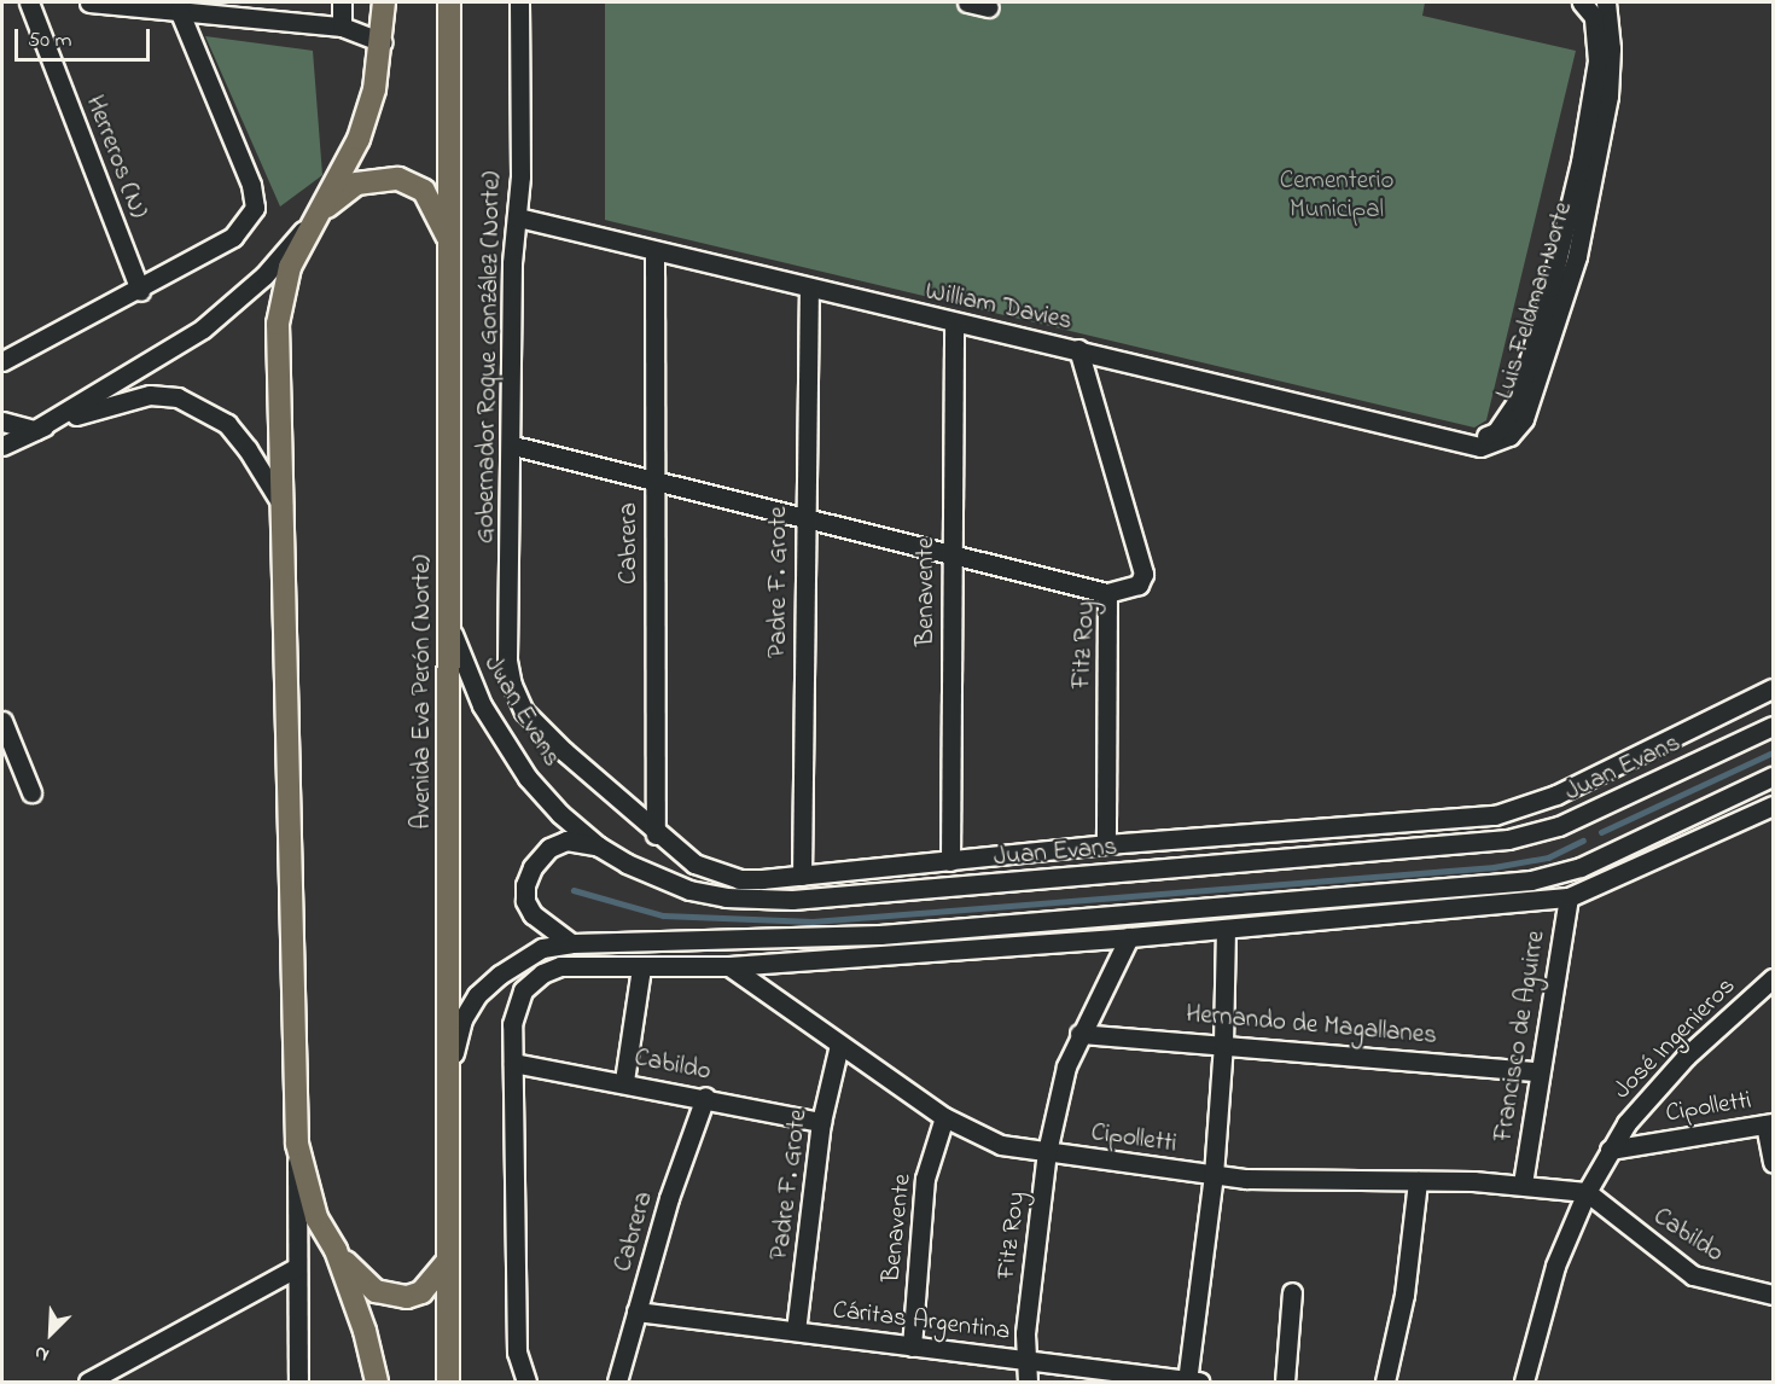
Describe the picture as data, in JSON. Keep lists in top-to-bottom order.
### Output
{
  "streets": {
    "main road": ["Avenida Eva Perón (Norte)"],
    "street": [
      "Herreros (N)",
      "Luis Feldman Norte",
      "William Davies",
      "Gobernador Roque González (Norte)",
      "Cabrera",
      "Padre F. Grote",
      "Benavente",
      "Fitz Roy",
      "Juan Evans",
      "Hernando de Magallanes",
      "Francisco de Aguirre",
      "José Ingenieros",
      "Cabildo",
      "Cipolletti",
      "Cáritas Argentina"
    ]
  },
  "crossings": [
    ["Luis Feldman Norte", "William Davies"],
    ["William Davies", "Gobernador Roque González (Norte)"],
    ["William Davies", "Cabrera"],
    ["William Davies", "Padre F. Grote"],
    ["William Davies", "Benavente"],
    ["William Davies", "Fitz Roy"],
    ["Gobernador Roque González (Norte)", "Juan Evans"],
    ["Cabrera", "Juan Evans"],
    ["Cabrera", "Cabildo"],
    ["Cabrera", "Cáritas Argentina"],
    ["Padre F. Grote", "Juan Evans"],
    ["Padre F. Grote", "Cabildo"],
    ["Padre F. Grote", "Cipolletti"],
    ["Padre F. Grote", "Cáritas Argentina"],
    ["Benavente", "Juan Evans"],
    ["Benavente", "Cipolletti"],
    ["Benavente", "Cáritas Argentina"],
    ["Fitz Roy", "Juan Evans"],
    ["Fitz Roy", "Hernando de Magallanes"],
    ["Fitz Roy", "Cipolletti"],
    ["Fitz Roy", "Cáritas Argentina"],
    ["Avenida Eva Perón (Norte)", "Juan Evans"],
    ["Hernando de Magallanes", "Francisco de Aguirre"],
    ["Francisco de Aguirre", "Cipolletti"],
    ["José Ingenieros", "Cabildo"],
    ["José Ingenieros", "Cipolletti"],
    ["Cabildo", "Cipolletti"]
  ],
  "parks": ["Cementerio Municipal"],
  "scale_bar": "50 m",
  "north": "bottom left"
}
